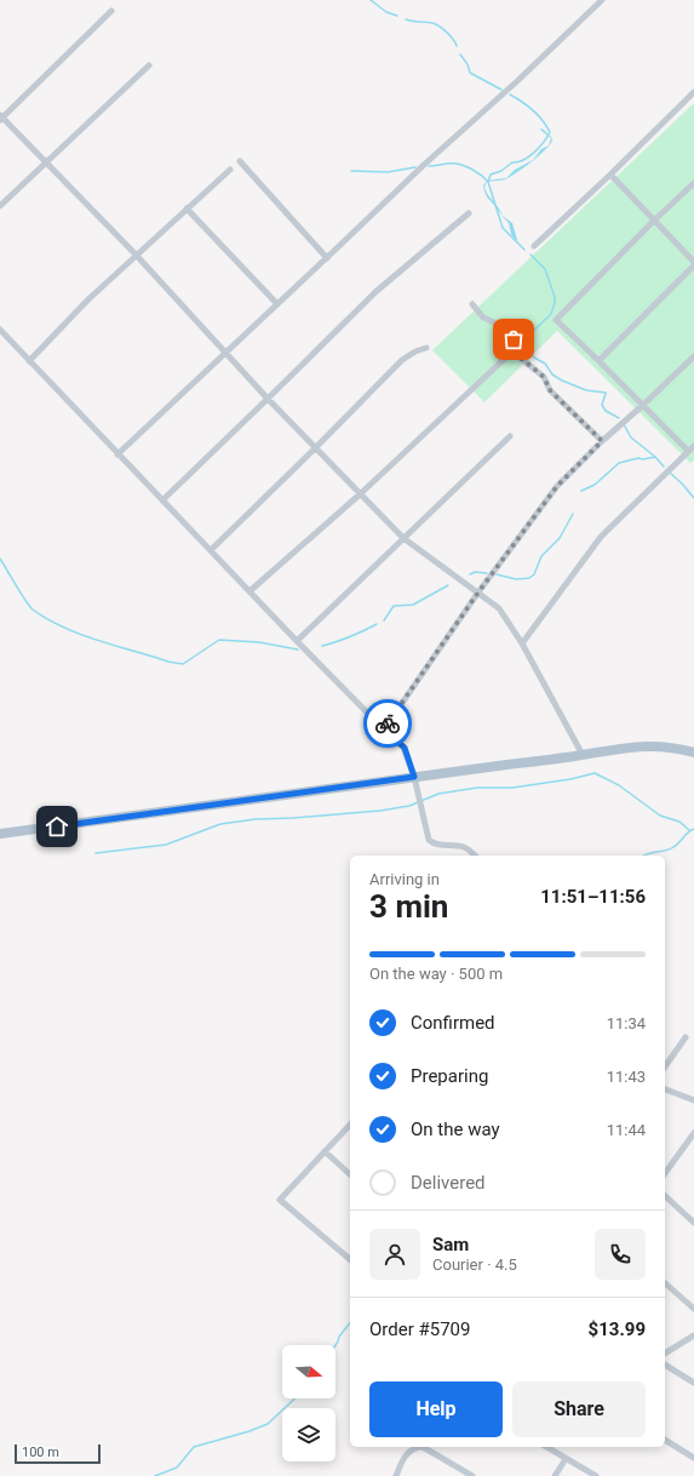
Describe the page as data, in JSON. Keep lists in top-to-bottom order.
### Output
{
  "scale_bar": "100 m",
  "north": "right",
  "page": {
    "heading": ["3 min", "Arriving in", "11:51–11:56"],
    "panel": [
      "Sam",
      "Courier · 4.5",
      "Order #5709",
      "$13.99"
    ],
    "bar": "On the way · 500 m",
    "list": [
      ["Confirmed", "11:34"],
      ["Preparing", "11:43"],
      ["On the way", "11:44"],
      "Delivered"
    ],
    "buttons": ["Help", "Share"],
    "scale": "100 m"
  }
}
